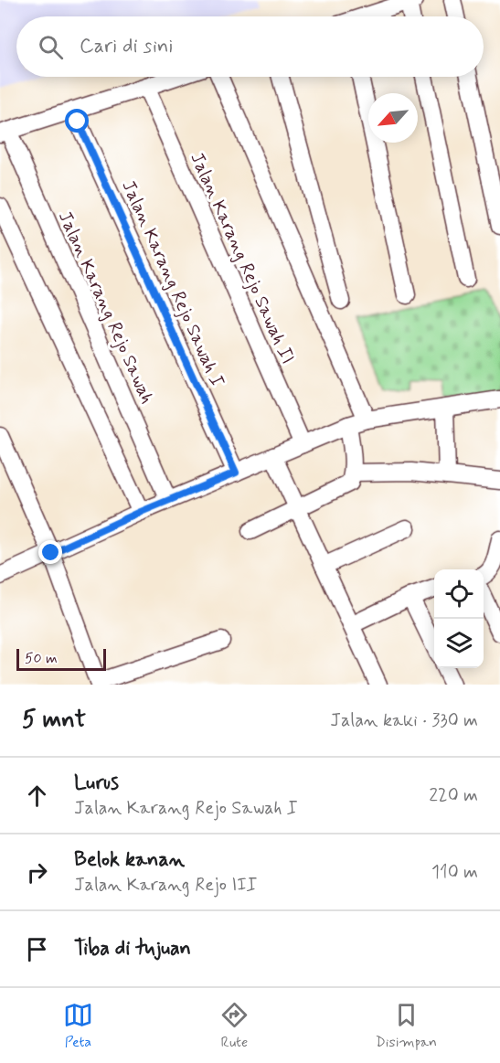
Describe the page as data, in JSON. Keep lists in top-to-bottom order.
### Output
{
  "streets": {
    "street": ["Jalan Karang Rejo Sawah II", "Jalan Karang Rejo Sawah I", "Jalan Karang Rejo Sawah"]
  },
  "scale_bar": "50 m",
  "north": "bottom left",
  "page": {
    "search": "Cari di sini",
    "scale": "50 m",
    "heading": ["5 mnt", "Jalan kaki · 330 m"],
    "list": [
      ["Lurus", "Jalan Karang Rejo Sawah I", "220 m"],
      ["Belok kanan", "Jalan Karang Rejo III", "110 m"],
      "Tiba di tujuan"
    ],
    "nav": ["Peta", "Rute", "Disimpan"]
  }
}
